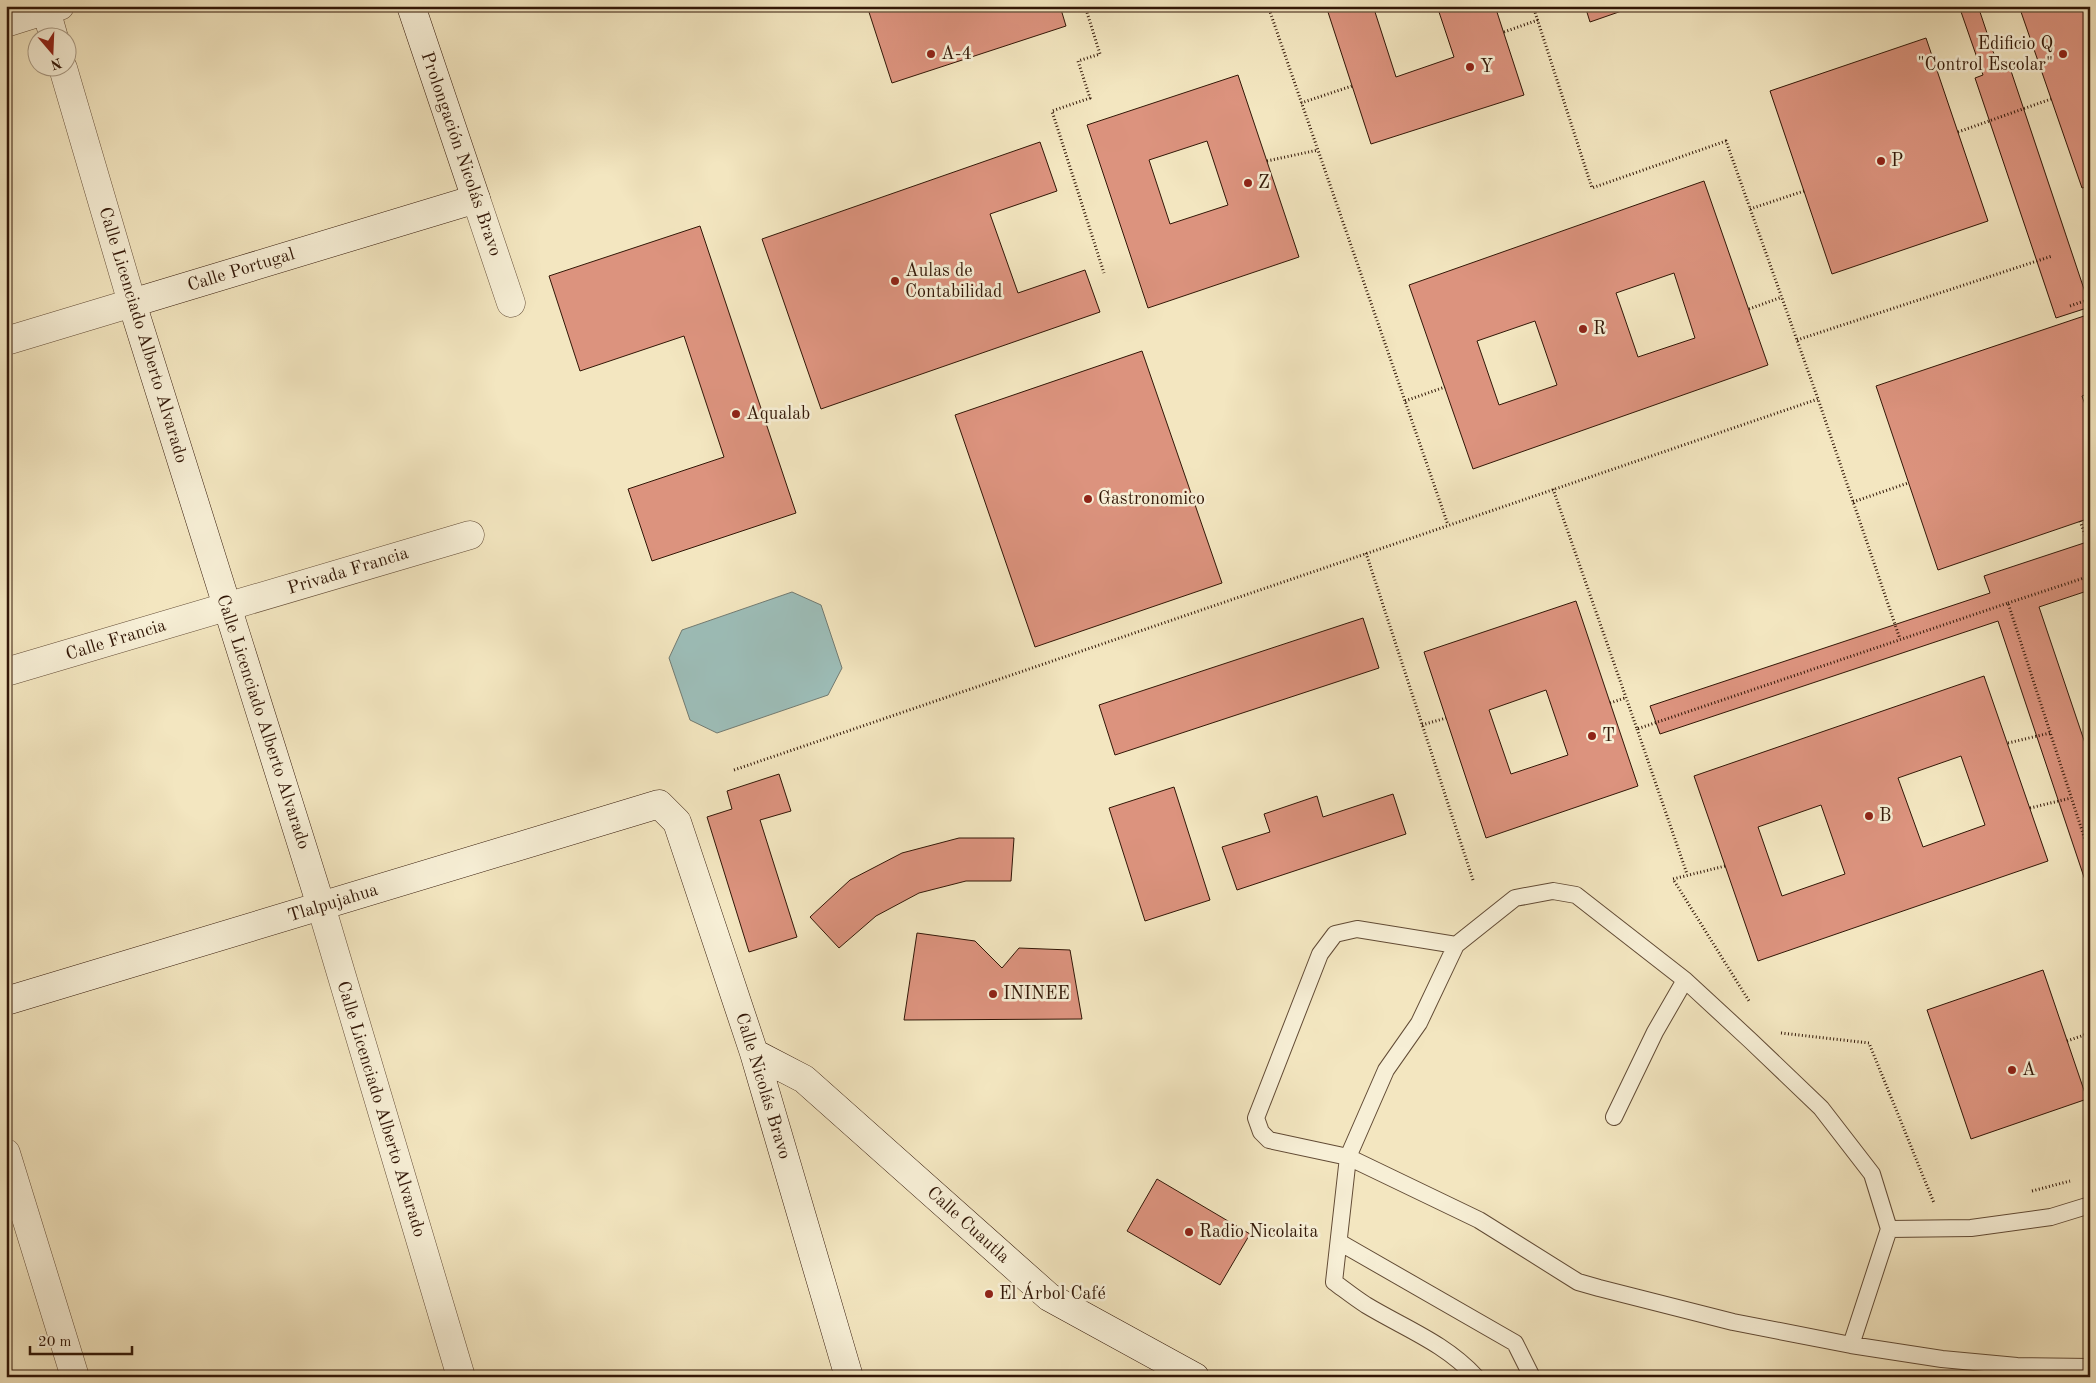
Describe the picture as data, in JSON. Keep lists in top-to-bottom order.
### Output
{
  "streets": {
    "street": [
      "Prolongación Nicolás Bravo",
      "Calle Portugal",
      "Calle Licenciado Alberto Alvarado",
      "Privada Francia",
      "Calle Francia",
      "Tlalpujahua",
      "Calle Nicolás Bravo",
      "Calle Cuautla"
    ]
  },
  "crossings": [
    ["Prolongación Nicolás Bravo", "Calle Portugal"],
    ["Calle Portugal", "Calle Licenciado Alberto Alvarado"],
    ["Calle Licenciado Alberto Alvarado", "Privada Francia"],
    ["Calle Licenciado Alberto Alvarado", "Calle Francia"],
    ["Calle Licenciado Alberto Alvarado", "Tlalpujahua"],
    ["Privada Francia", "Calle Francia"],
    ["Tlalpujahua", "Calle Nicolás Bravo"],
    ["Calle Nicolás Bravo", "Calle Cuautla"]
  ],
  "places": [
    "A-4",
    "Edificio Q \"Control Escolar\"",
    "Y",
    "P",
    "Z",
    "Aulas de Contabilidad",
    "R",
    "Aqualab",
    "Gastronomico",
    "T",
    "B",
    "ININEE",
    "A",
    "Radio Nicolaita",
    "El Árbol Café"
  ],
  "scale_bar": "20 m",
  "north": "bottom"
}
